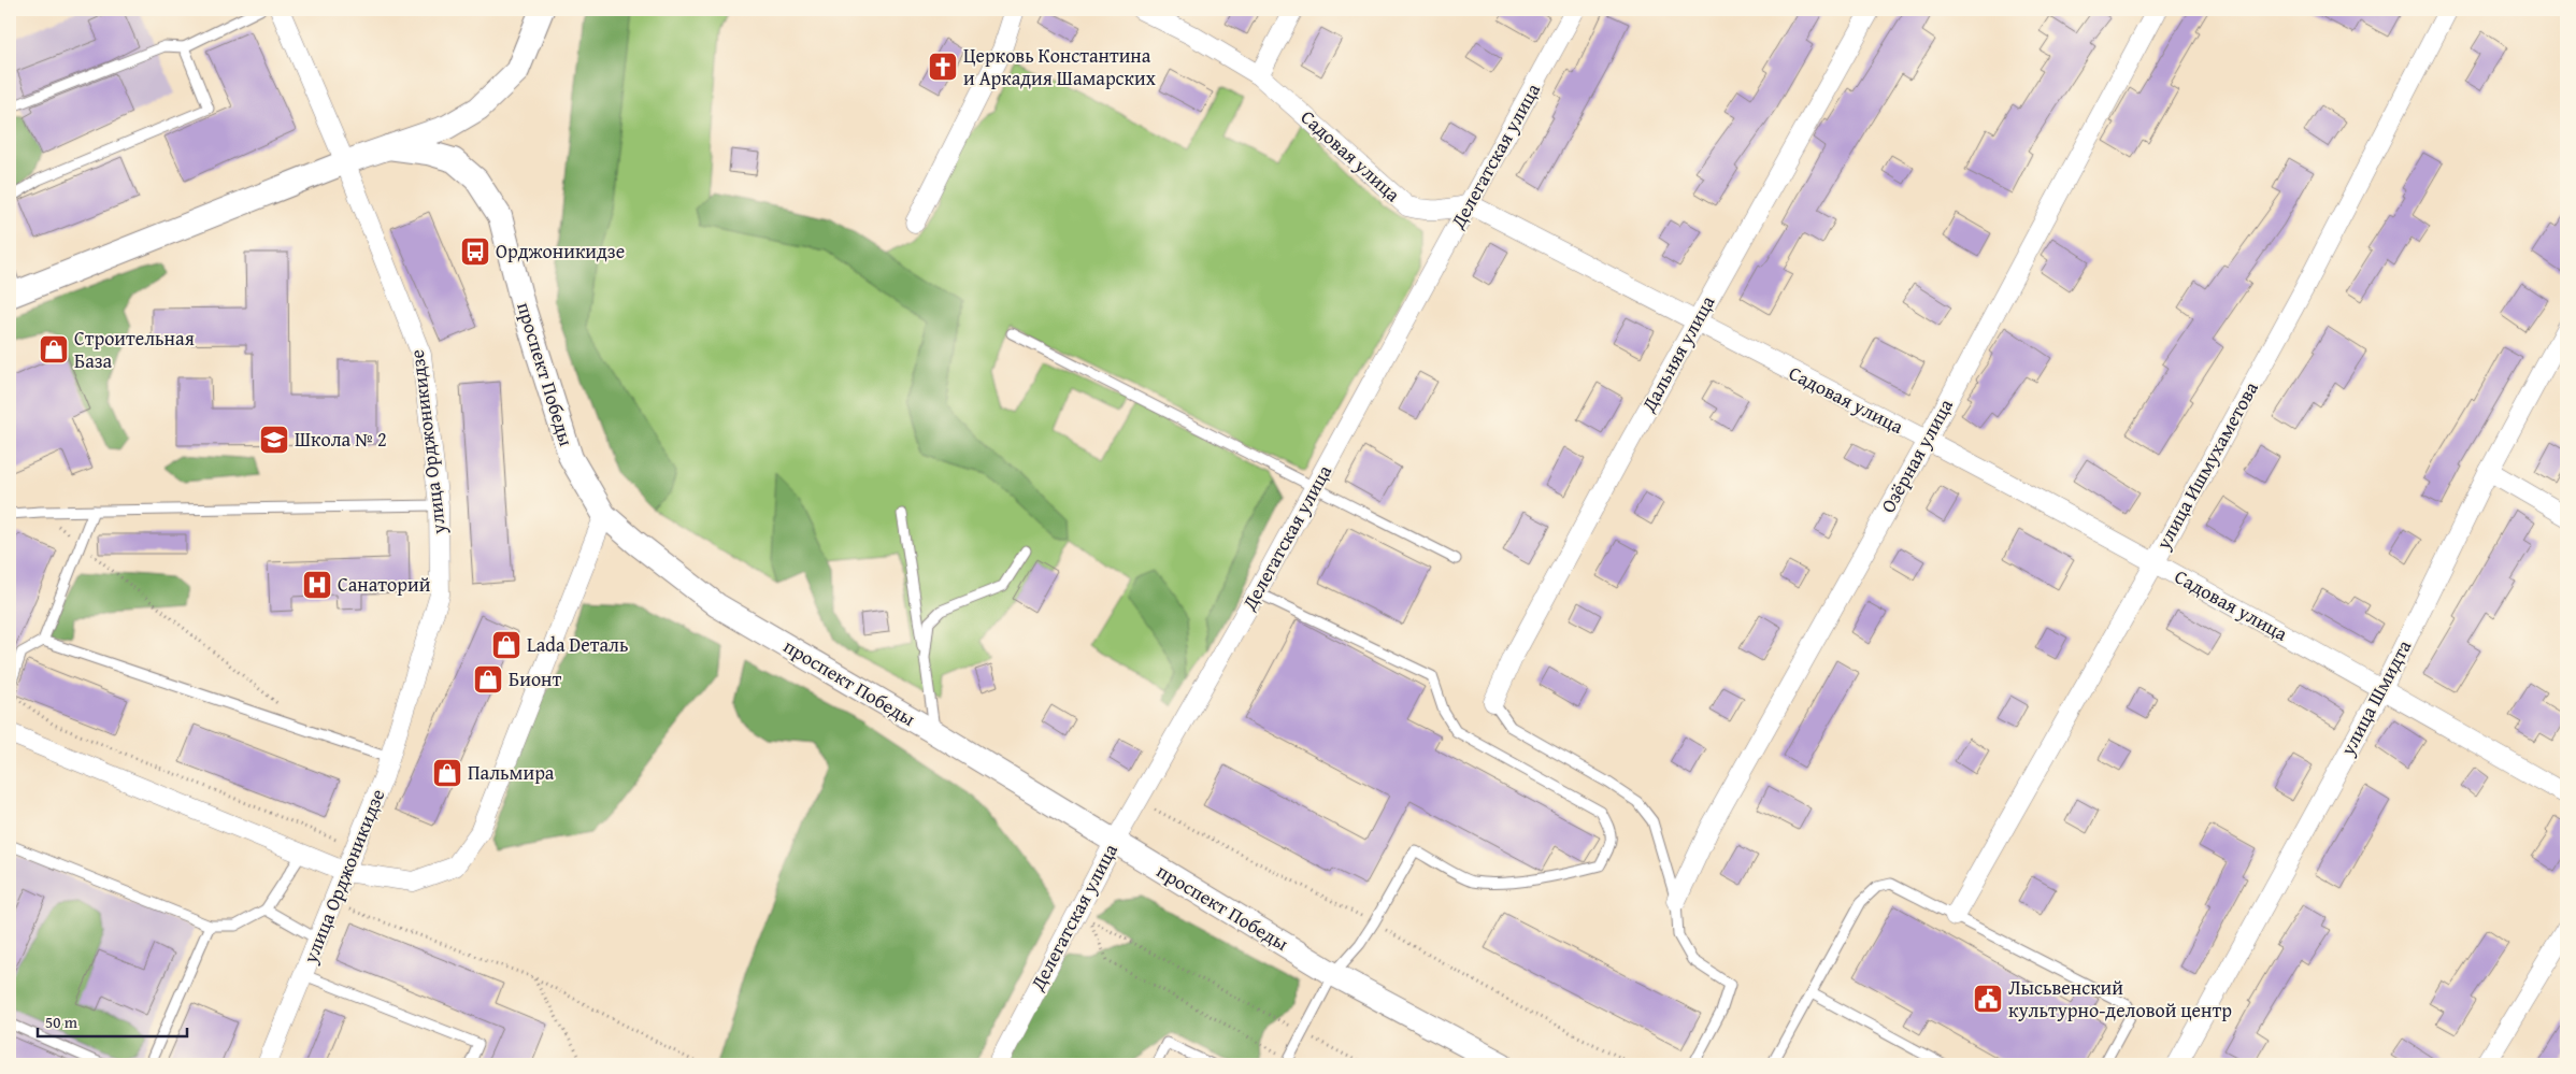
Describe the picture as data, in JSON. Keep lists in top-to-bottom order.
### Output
{
  "streets": {
    "street": [
      "Садовая улица",
      "Делегатская улица",
      "Дальняя улица",
      "проспект Победы",
      "улица Орджоникидзе",
      "Озёрная улица",
      "улица Ишмухаметова",
      "улица Шмидта"
    ]
  },
  "crossings": [
    ["Садовая улица", "Делегатская улица"],
    ["Садовая улица", "Дальняя улица"],
    ["Садовая улица", "Озёрная улица"],
    ["Садовая улица", "улица Ишмухаметова"],
    ["Садовая улица", "улица Шмидта"],
    ["Делегатская улица", "проспект Победы"]
  ],
  "places": {
    "church": ["Церковь Константина и Аркадия Шамарских"],
    "bus stop": ["Орджоникидзе"],
    "shop": [
      "Строительная База",
      "Lada Dеталь",
      "Бионт",
      "Пальмира"
    ],
    "school or university": ["Школа № 2"],
    "hospital": ["Санаторий"],
    "public building": ["Лысьвенский культурно-деловой центр"]
  },
  "scale_bar": "50 m"
}
